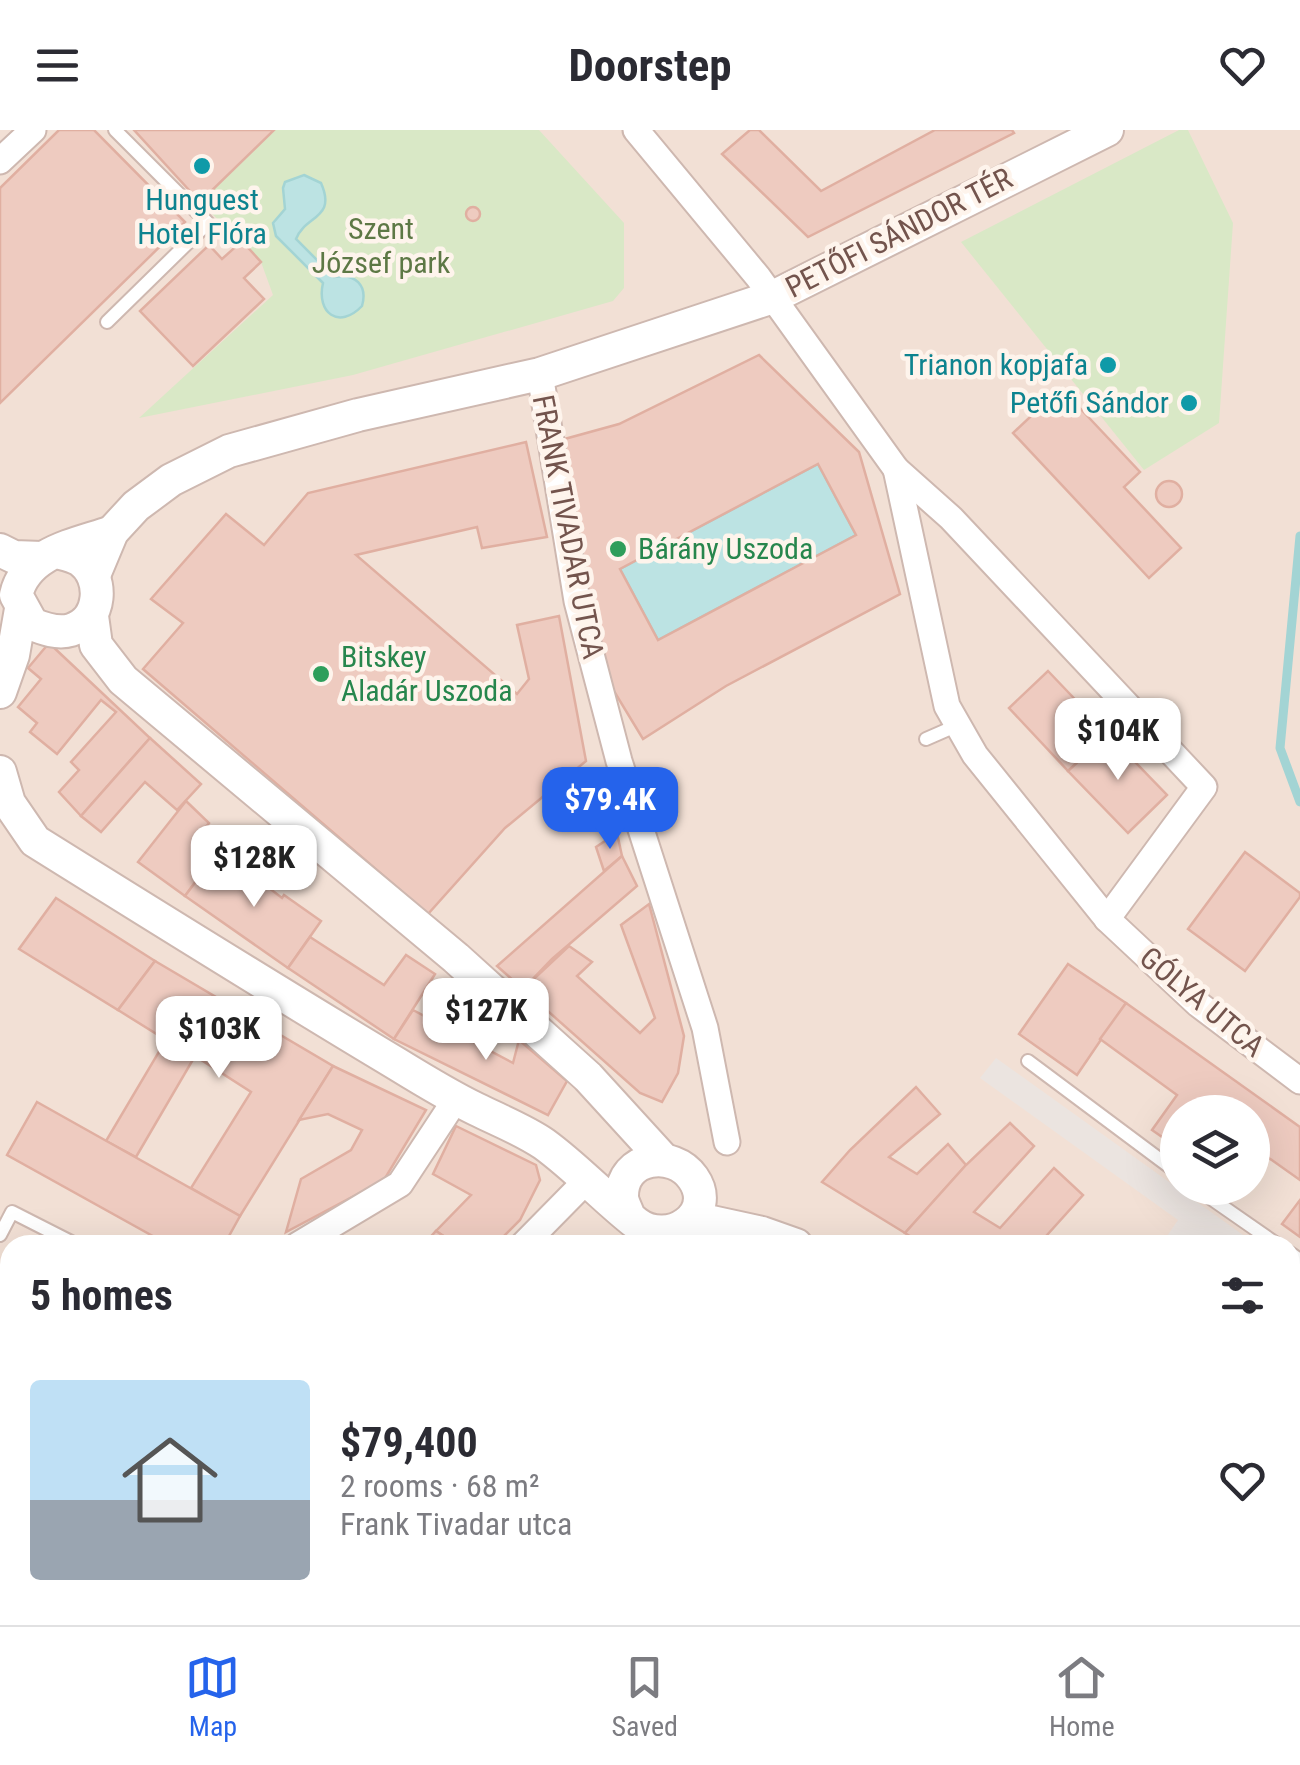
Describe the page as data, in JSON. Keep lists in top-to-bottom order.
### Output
{
  "streets": {
    "street": ["PETŐFI SÁNDOR TÉR", "FRANK TIVADAR UTCA", "GÓLYA UTCA"]
  },
  "crossings": [
    ["PETŐFI SÁNDOR TÉR", "FRANK TIVADAR UTCA"],
    ["PETŐFI SÁNDOR TÉR", "GÓLYA UTCA"]
  ],
  "parks": ["Szent József park"],
  "places": [
    "Hunguest Hotel Flóra",
    "Trianon kopjafa",
    "Petőfi Sándor",
    "Bárány Uszoda",
    "Bitskey Aladár Uszoda"
  ],
  "page": {
    "header": "Doorstep",
    "price": [
      "$104K",
      "$79.4K",
      "$128K",
      "$127K",
      "$103K"
    ],
    "heading": "5 homes",
    "list": [
      {
        "name": "$79,400",
        "note": "2 rooms · 68 m² · Frank Tivadar utca"
      }
    ],
    "tabs": ["Map", "Saved", "Home"]
  }
}
